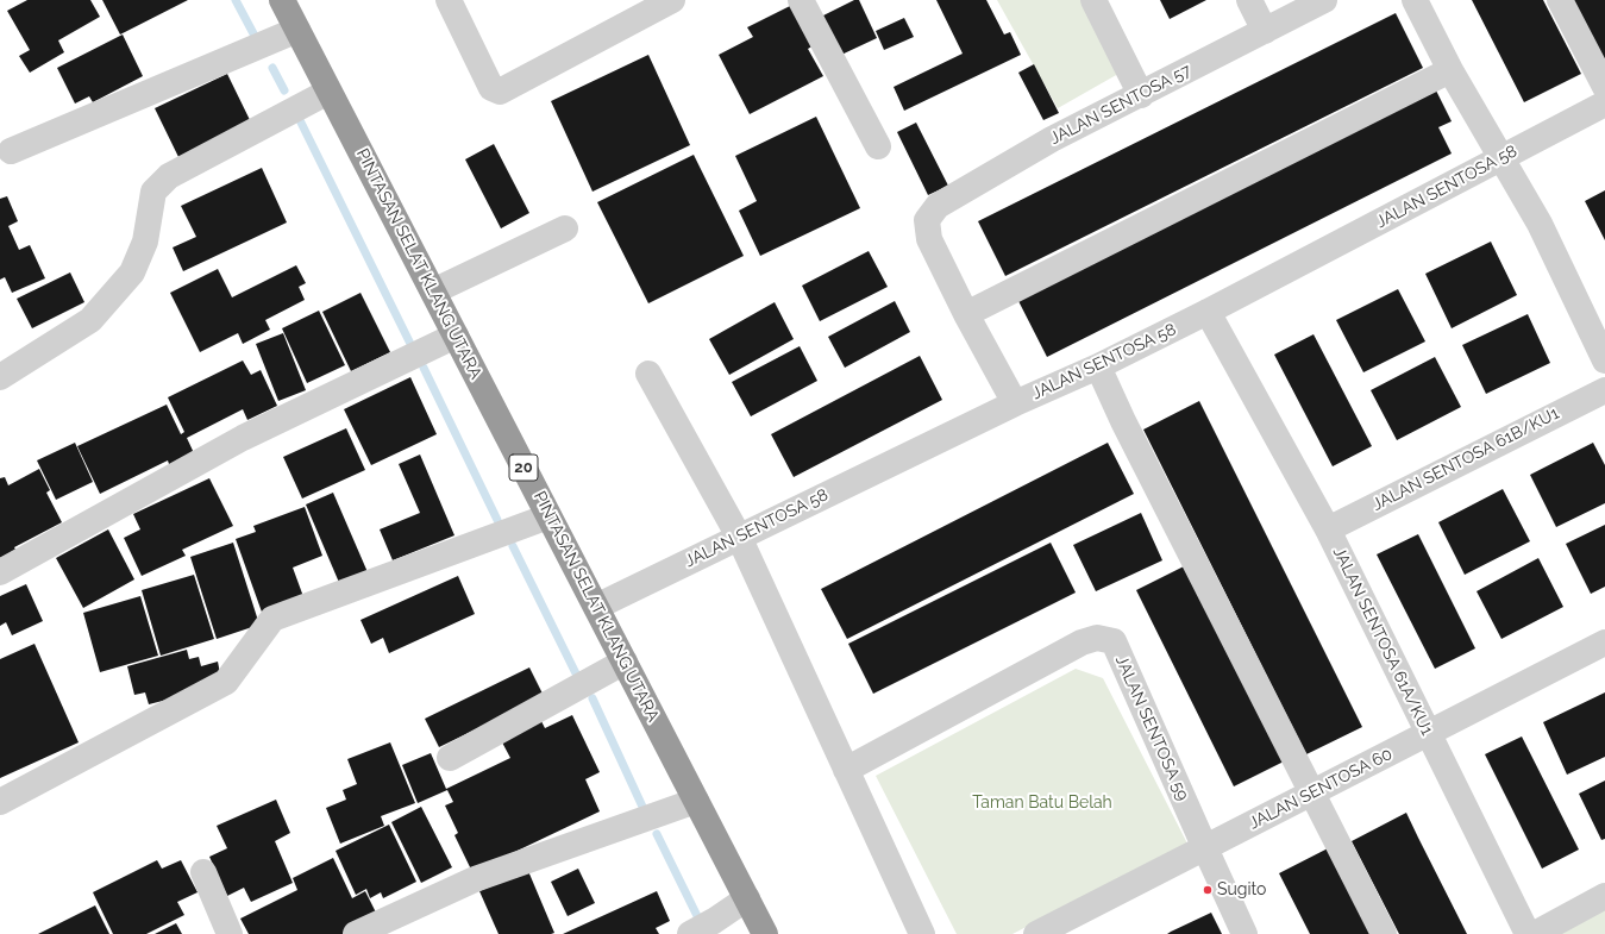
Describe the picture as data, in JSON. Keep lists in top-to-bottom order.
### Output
{
  "streets": {
    "highway": ["PINTASAN SELAT KLANG UTARA", "20"],
    "street": [
      "JALAN SENTOSA 57",
      "JALAN SENTOSA 58",
      "JALAN SENTOSA 61B/KU1",
      "JALAN SENTOSA 61A/KU1",
      "JALAN SENTOSA 59",
      "JALAN SENTOSA 60"
    ]
  },
  "crossings": [
    ["JALAN SENTOSA 58", "PINTASAN SELAT KLANG UTARA"],
    ["JALAN SENTOSA 58", "JALAN SENTOSA 61A/KU1"],
    ["JALAN SENTOSA 61B/KU1", "JALAN SENTOSA 61A/KU1"],
    ["JALAN SENTOSA 61A/KU1", "JALAN SENTOSA 60"],
    ["JALAN SENTOSA 59", "JALAN SENTOSA 60"]
  ],
  "parks": ["Taman Batu Belah"],
  "places": ["Sugito"]
}
